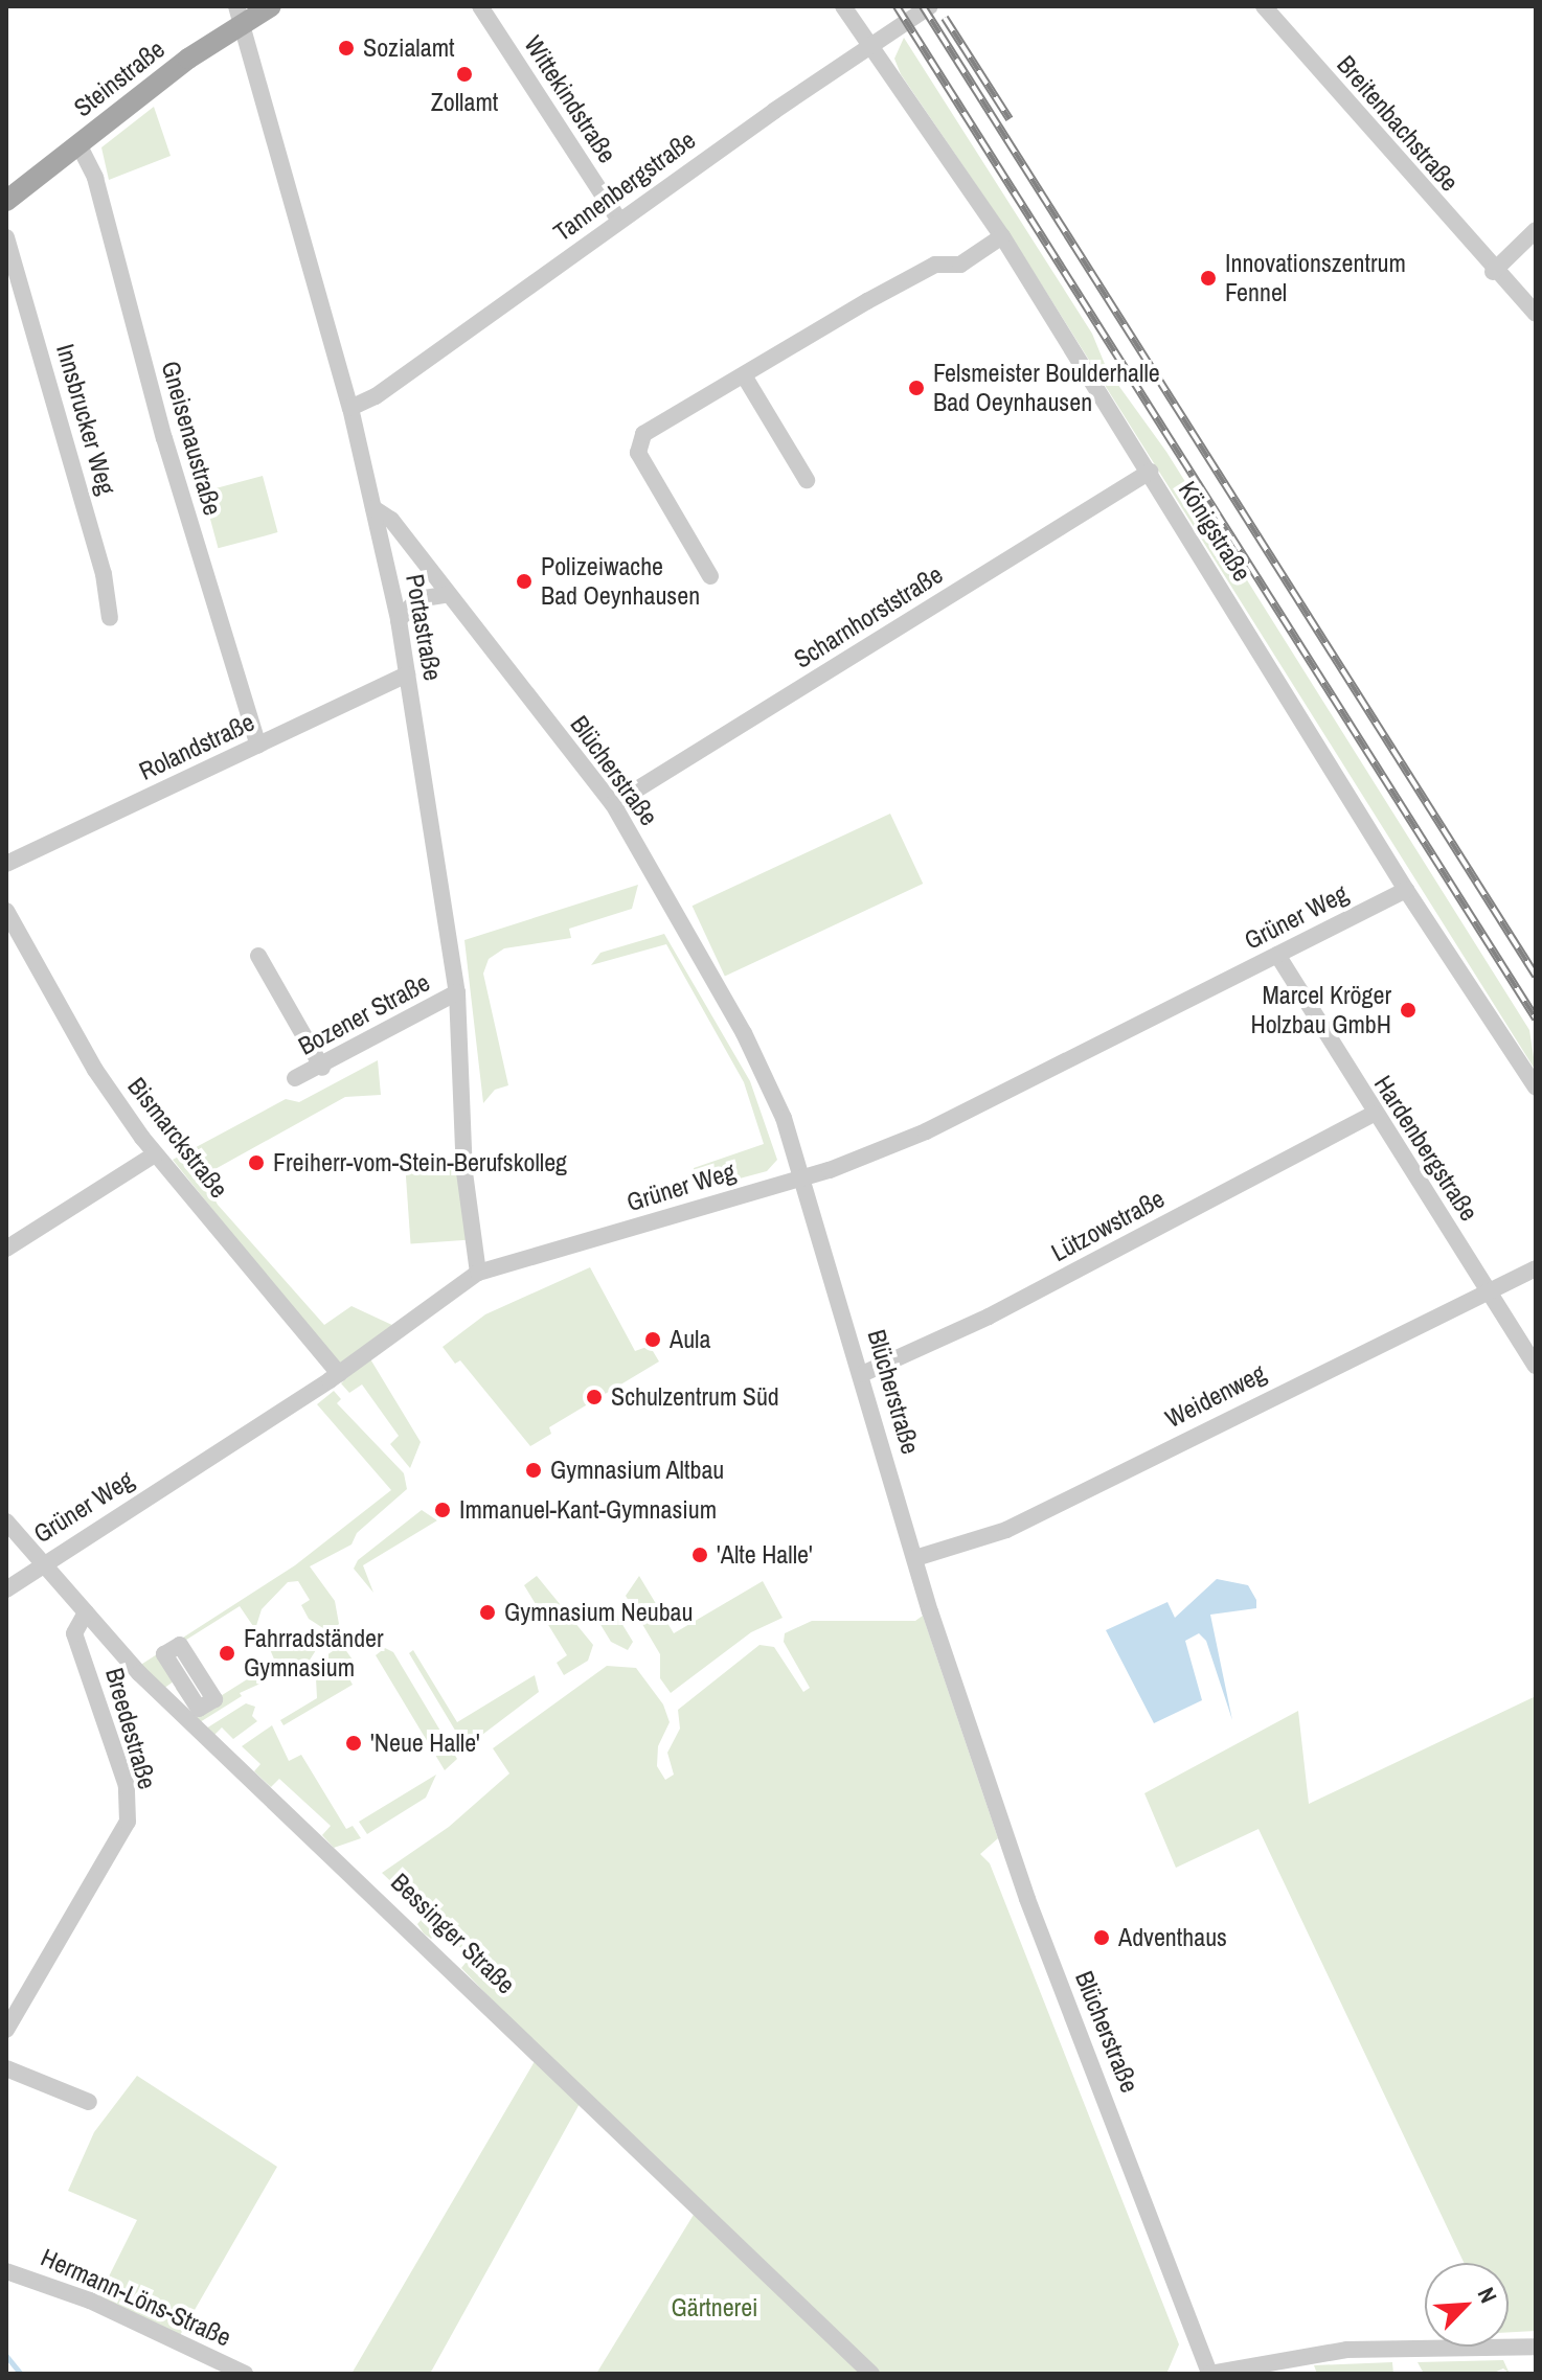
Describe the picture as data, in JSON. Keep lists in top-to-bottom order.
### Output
{
  "streets": {
    "main road": ["Steinstraße"],
    "street": [
      "Wittekindstraße",
      "Breitenbachstraße",
      "Tannenbergstraße",
      "Innsbrucker Weg",
      "Gneisenaustraße",
      "Königstraße",
      "Scharnhorststraße",
      "Portastraße",
      "Rolandstraße",
      "Blücherstraße",
      "Grüner Weg",
      "Bozener Straße",
      "Bismarckstraße",
      "Hardenbergstraße",
      "Lützowstraße",
      "Weidenweg",
      "Breedestraße",
      "Bessinger Straße",
      "Hermann-Löns-Straße"
    ]
  },
  "crossings": [
    ["Steinstraße", "Gneisenaustraße"],
    ["Steinstraße", "Portastraße"],
    ["Wittekindstraße", "Tannenbergstraße"],
    ["Tannenbergstraße", "Königstraße"],
    ["Tannenbergstraße", "Portastraße"],
    ["Gneisenaustraße", "Rolandstraße"],
    ["Königstraße", "Scharnhorststraße"],
    ["Königstraße", "Grüner Weg"],
    ["Scharnhorststraße", "Blücherstraße"],
    ["Portastraße", "Rolandstraße"],
    ["Portastraße", "Blücherstraße"],
    ["Portastraße", "Grüner Weg"],
    ["Portastraße", "Bozener Straße"],
    ["Blücherstraße", "Grüner Weg"],
    ["Blücherstraße", "Lützowstraße"],
    ["Blücherstraße", "Weidenweg"],
    ["Grüner Weg", "Bismarckstraße"],
    ["Grüner Weg", "Hardenbergstraße"],
    ["Grüner Weg", "Bessinger Straße"],
    ["Hardenbergstraße", "Lützowstraße"],
    ["Hardenbergstraße", "Weidenweg"],
    ["Breedestraße", "Bessinger Straße"]
  ],
  "parks": ["Gärtnerei"],
  "places": [
    "Sozialamt",
    "Zollamt",
    "Innovationszentrum Fennel",
    "Felsmeister Boulderhalle Bad Oeynhausen",
    "Polizeiwache Bad Oeynhausen",
    "Marcel Kröger Holzbau GmbH",
    "Freiherr-vom-Stein-Berufskolleg",
    "Aula",
    "Schulzentrum Süd",
    "Gymnasium Altbau",
    "Immanuel-Kant-Gymnasium",
    "'Alte Halle'",
    "Gymnasium Neubau",
    "Fahrradständer Gymnasium",
    "'Neue Halle'",
    "Adventhaus"
  ],
  "north": "top right"
}
